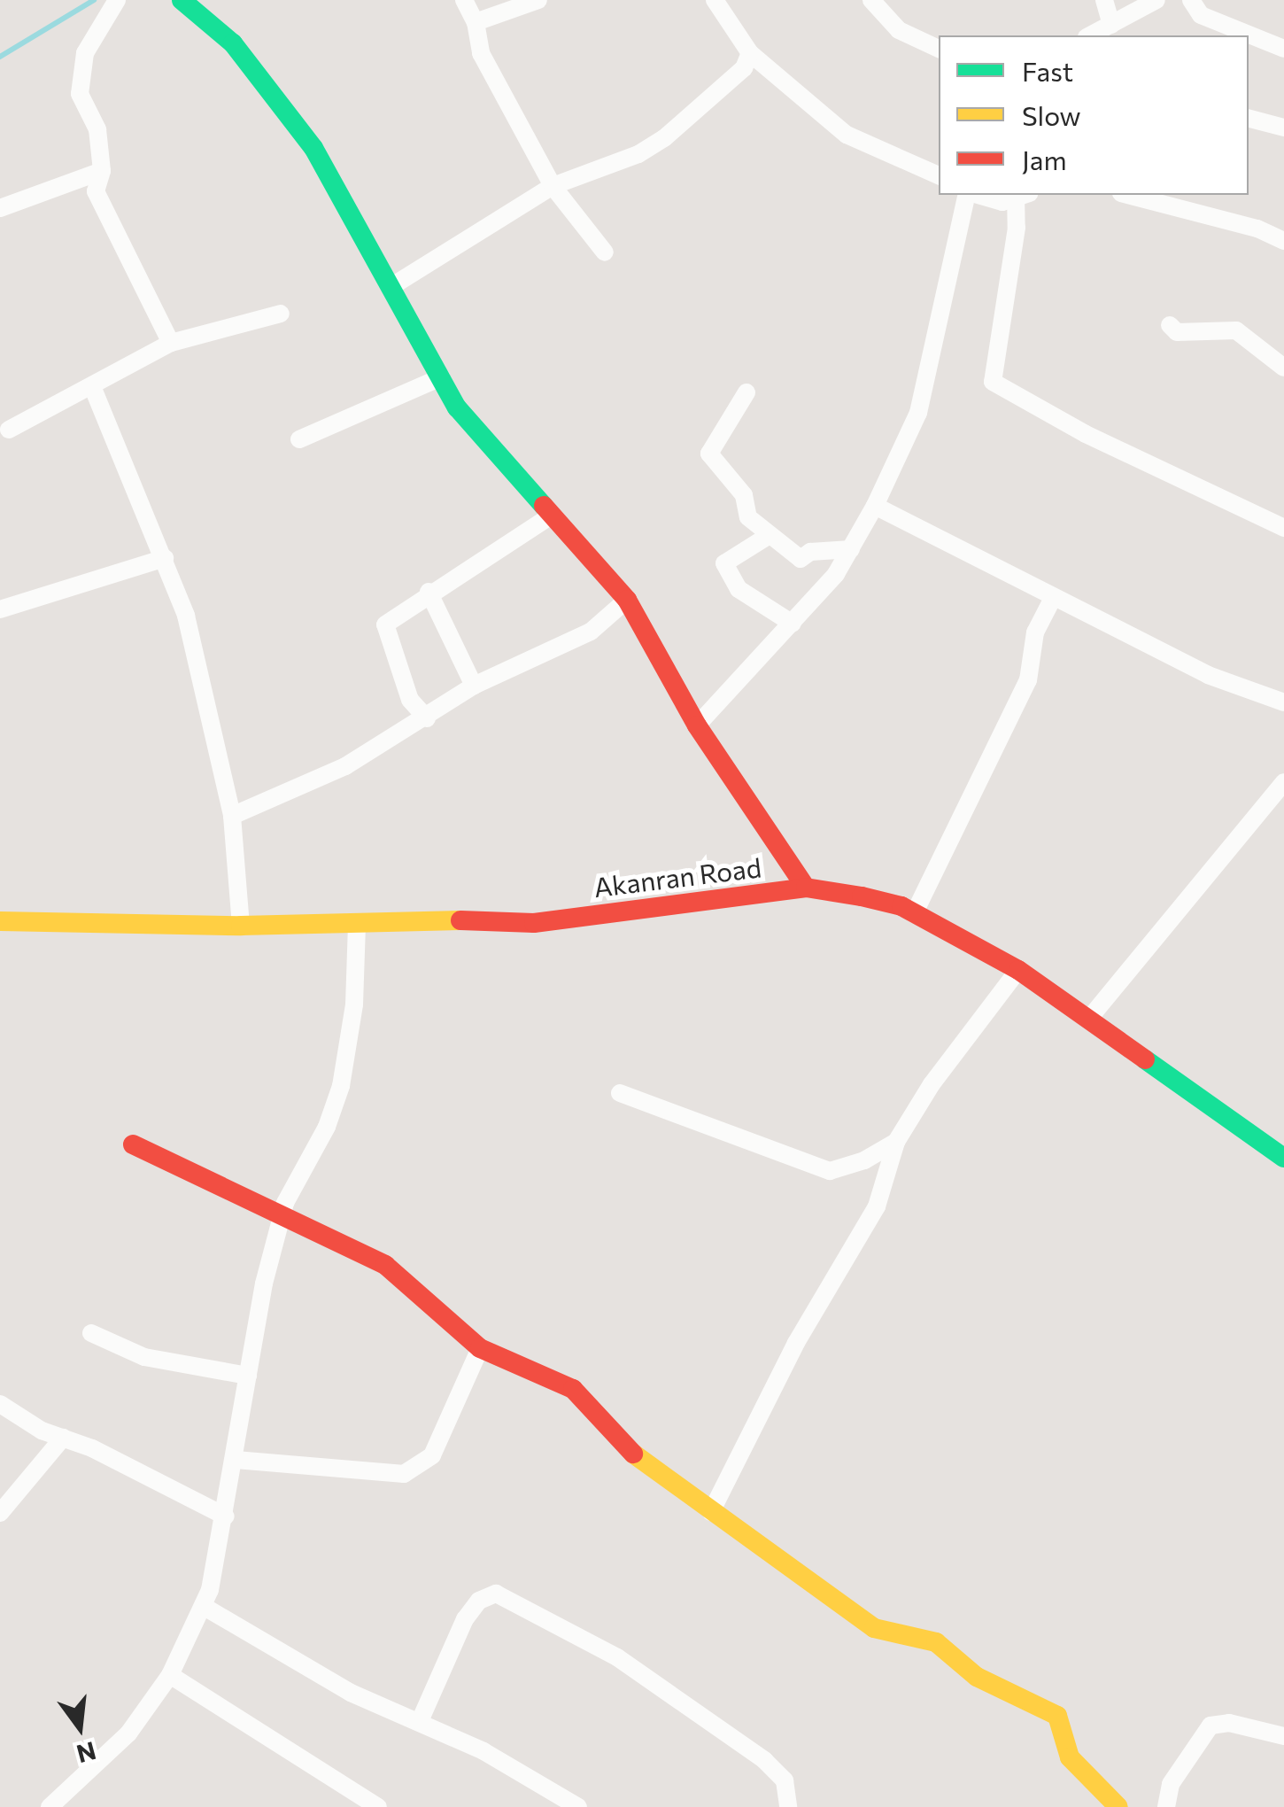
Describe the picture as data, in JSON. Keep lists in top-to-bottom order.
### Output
{
  "streets": {
    "street": ["Akanran Road"]
  },
  "legend": ["Fast", "Slow", "Jam"],
  "north": "bottom"
}
